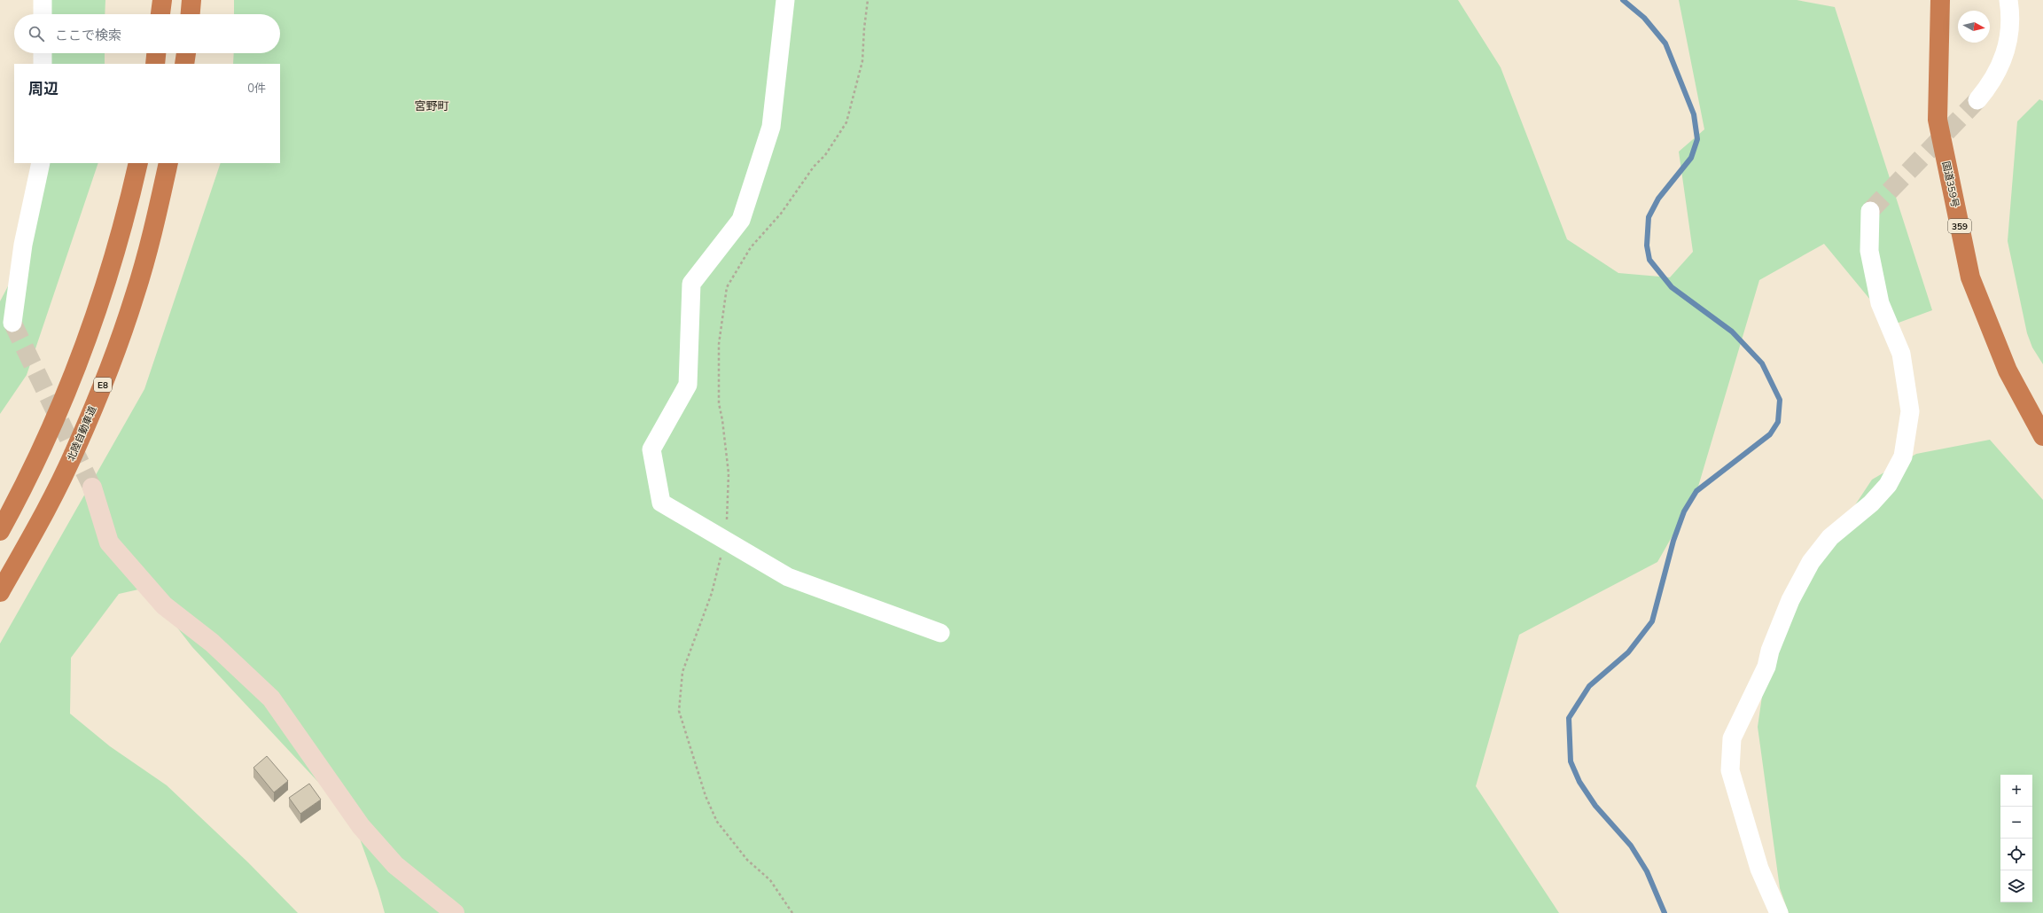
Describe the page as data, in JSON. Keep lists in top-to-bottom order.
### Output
{
  "streets": {
    "highway": [
      "国道359号",
      "359",
      "E8",
      "北陸自動車道"
    ]
  },
  "districts": ["宮野町"],
  "north": "right",
  "page": {
    "search": "ここで検索",
    "heading": ["周辺", "0件"],
    "map_buttons": ["+", "−"]
  }
}
